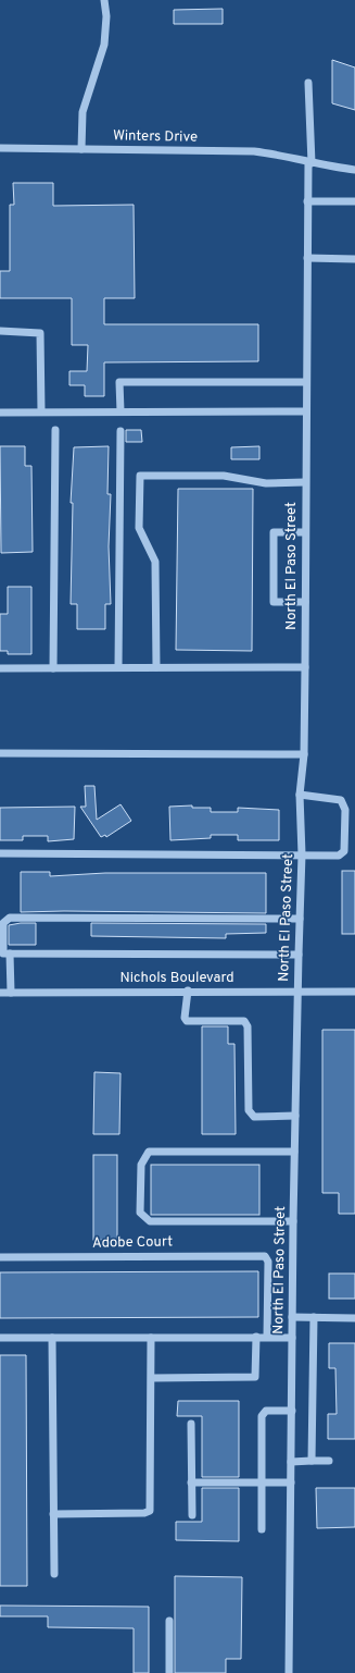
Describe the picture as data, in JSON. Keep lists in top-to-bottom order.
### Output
{
  "streets": {
    "street": [
      "Winters Drive",
      "North El Paso Street",
      "Nichols Boulevard",
      "Adobe Court"
    ]
  },
  "crossings": [
    ["Winters Drive", "North El Paso Street"],
    ["North El Paso Street", "Nichols Boulevard"]
  ]
}
